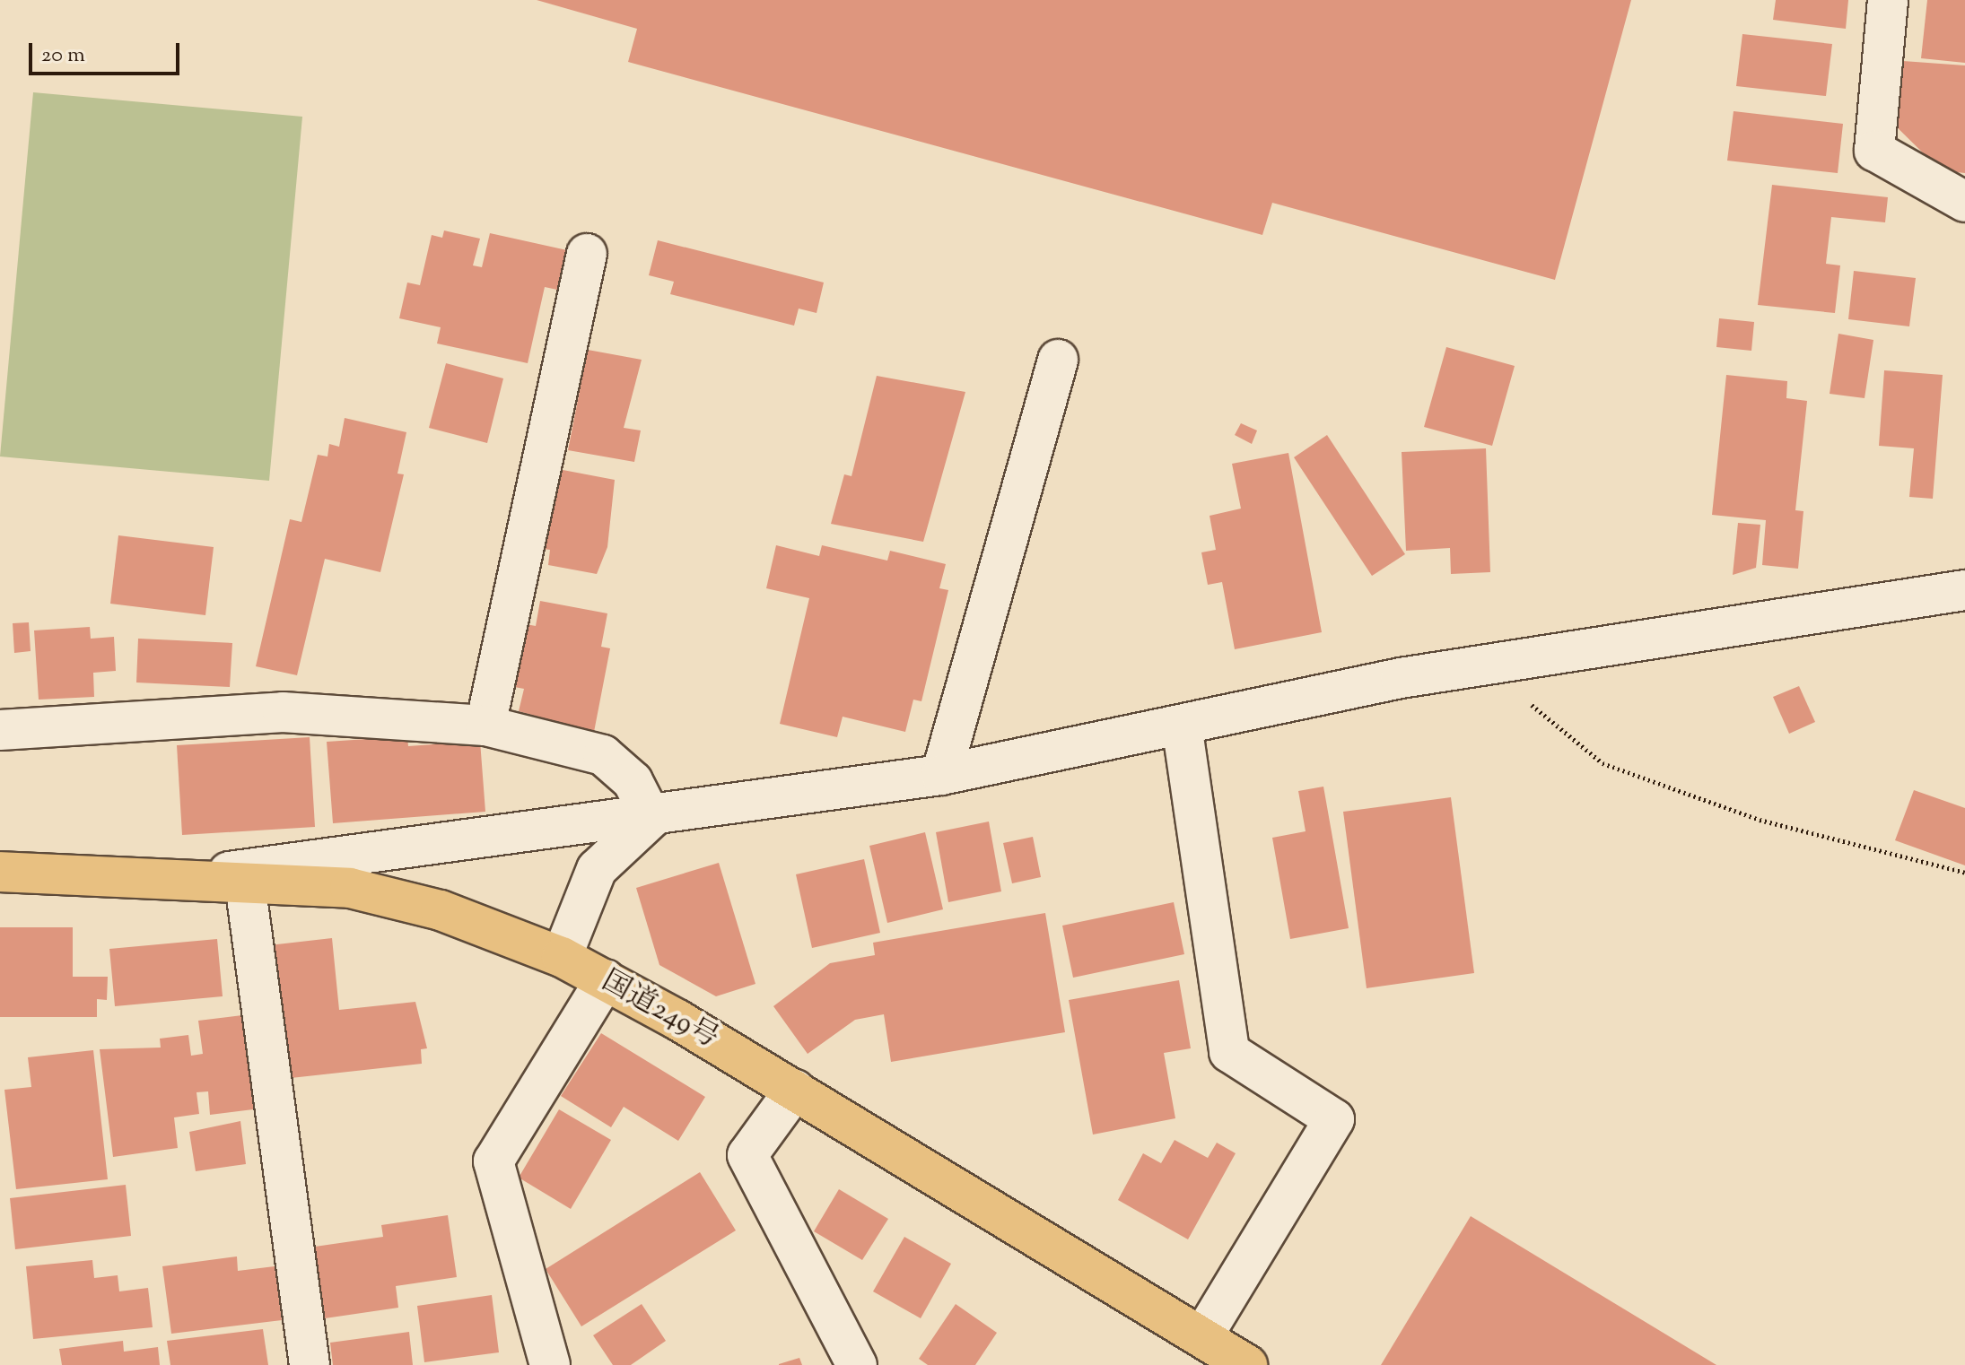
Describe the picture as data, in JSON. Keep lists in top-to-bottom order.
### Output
{
  "streets": {
    "highway": ["国道249号"]
  },
  "scale_bar": "20 m"
}
